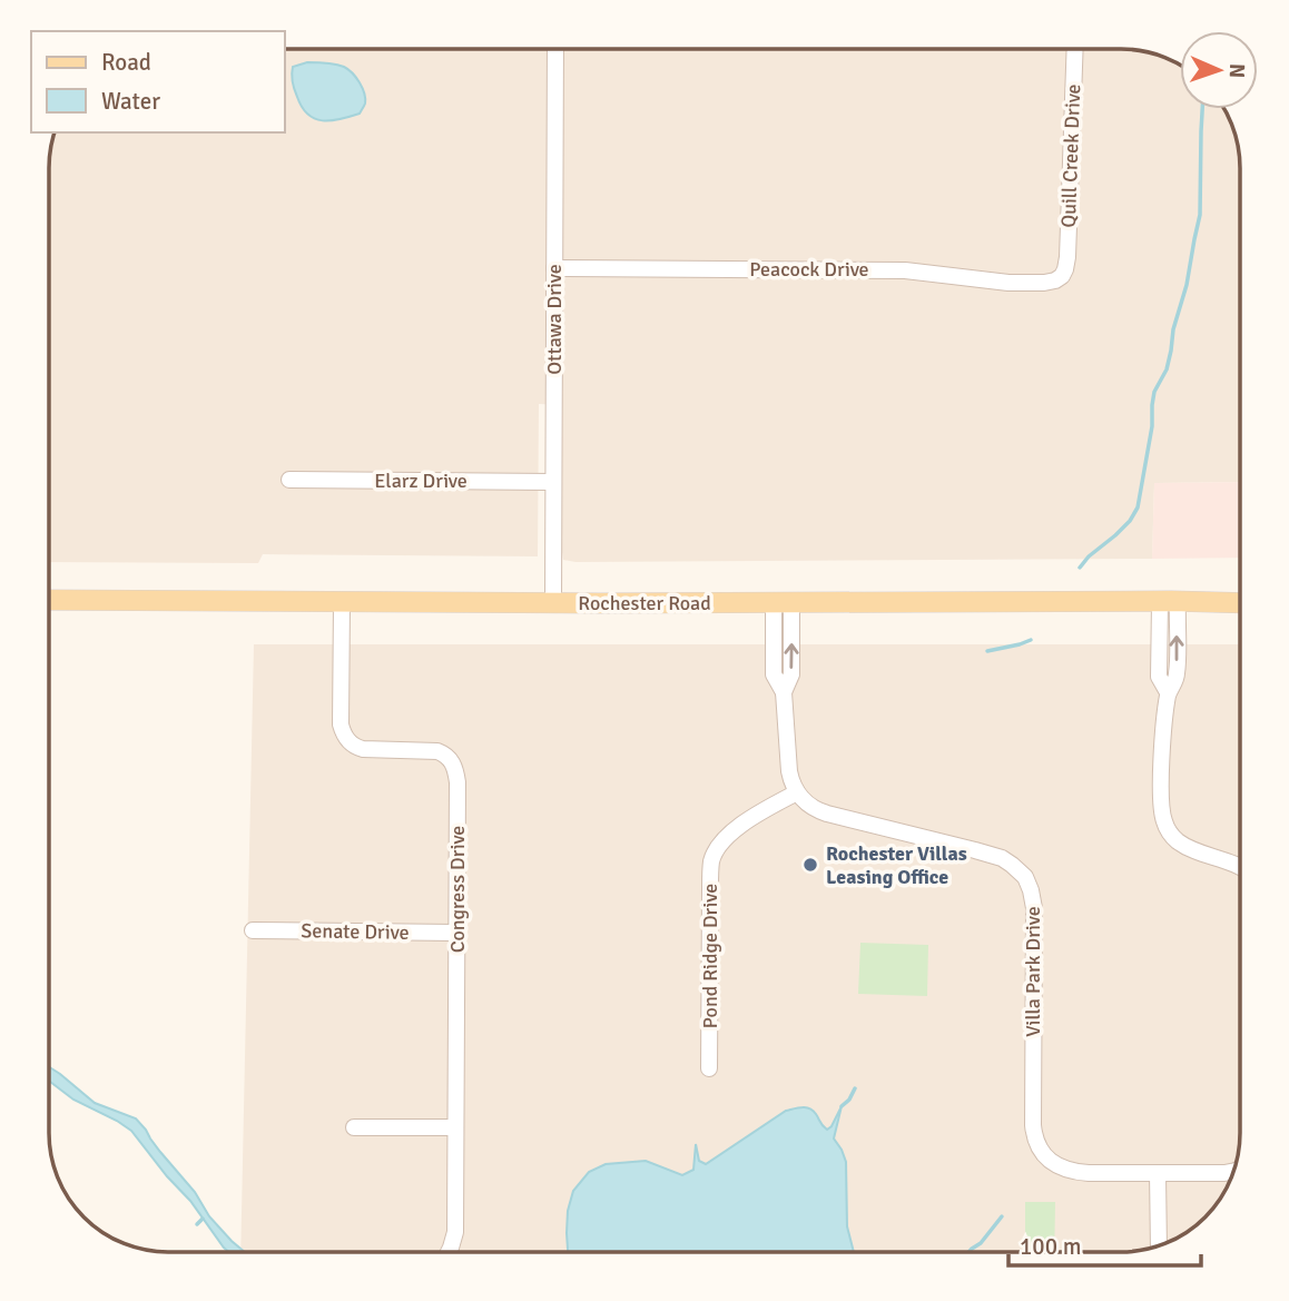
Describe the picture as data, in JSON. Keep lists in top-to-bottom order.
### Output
{
  "streets": {
    "main road": ["Rochester Road"],
    "street": [
      "Quill Creek Drive",
      "Peacock Drive",
      "Ottawa Drive",
      "Elarz Drive",
      "Congress Drive",
      "Senate Drive",
      "Pond Ridge Drive",
      "Villa Park Drive"
    ]
  },
  "crossings": [
    ["Quill Creek Drive", "Peacock Drive"],
    ["Peacock Drive", "Ottawa Drive"],
    ["Ottawa Drive", "Elarz Drive"],
    ["Ottawa Drive", "Rochester Road"],
    ["Rochester Road", "Congress Drive"],
    ["Congress Drive", "Senate Drive"],
    ["Pond Ridge Drive", "Villa Park Drive"]
  ],
  "places": ["Rochester Villas Leasing Office"],
  "legend": ["Road", "Water"],
  "scale_bar": "100 m",
  "north": "right"
}
